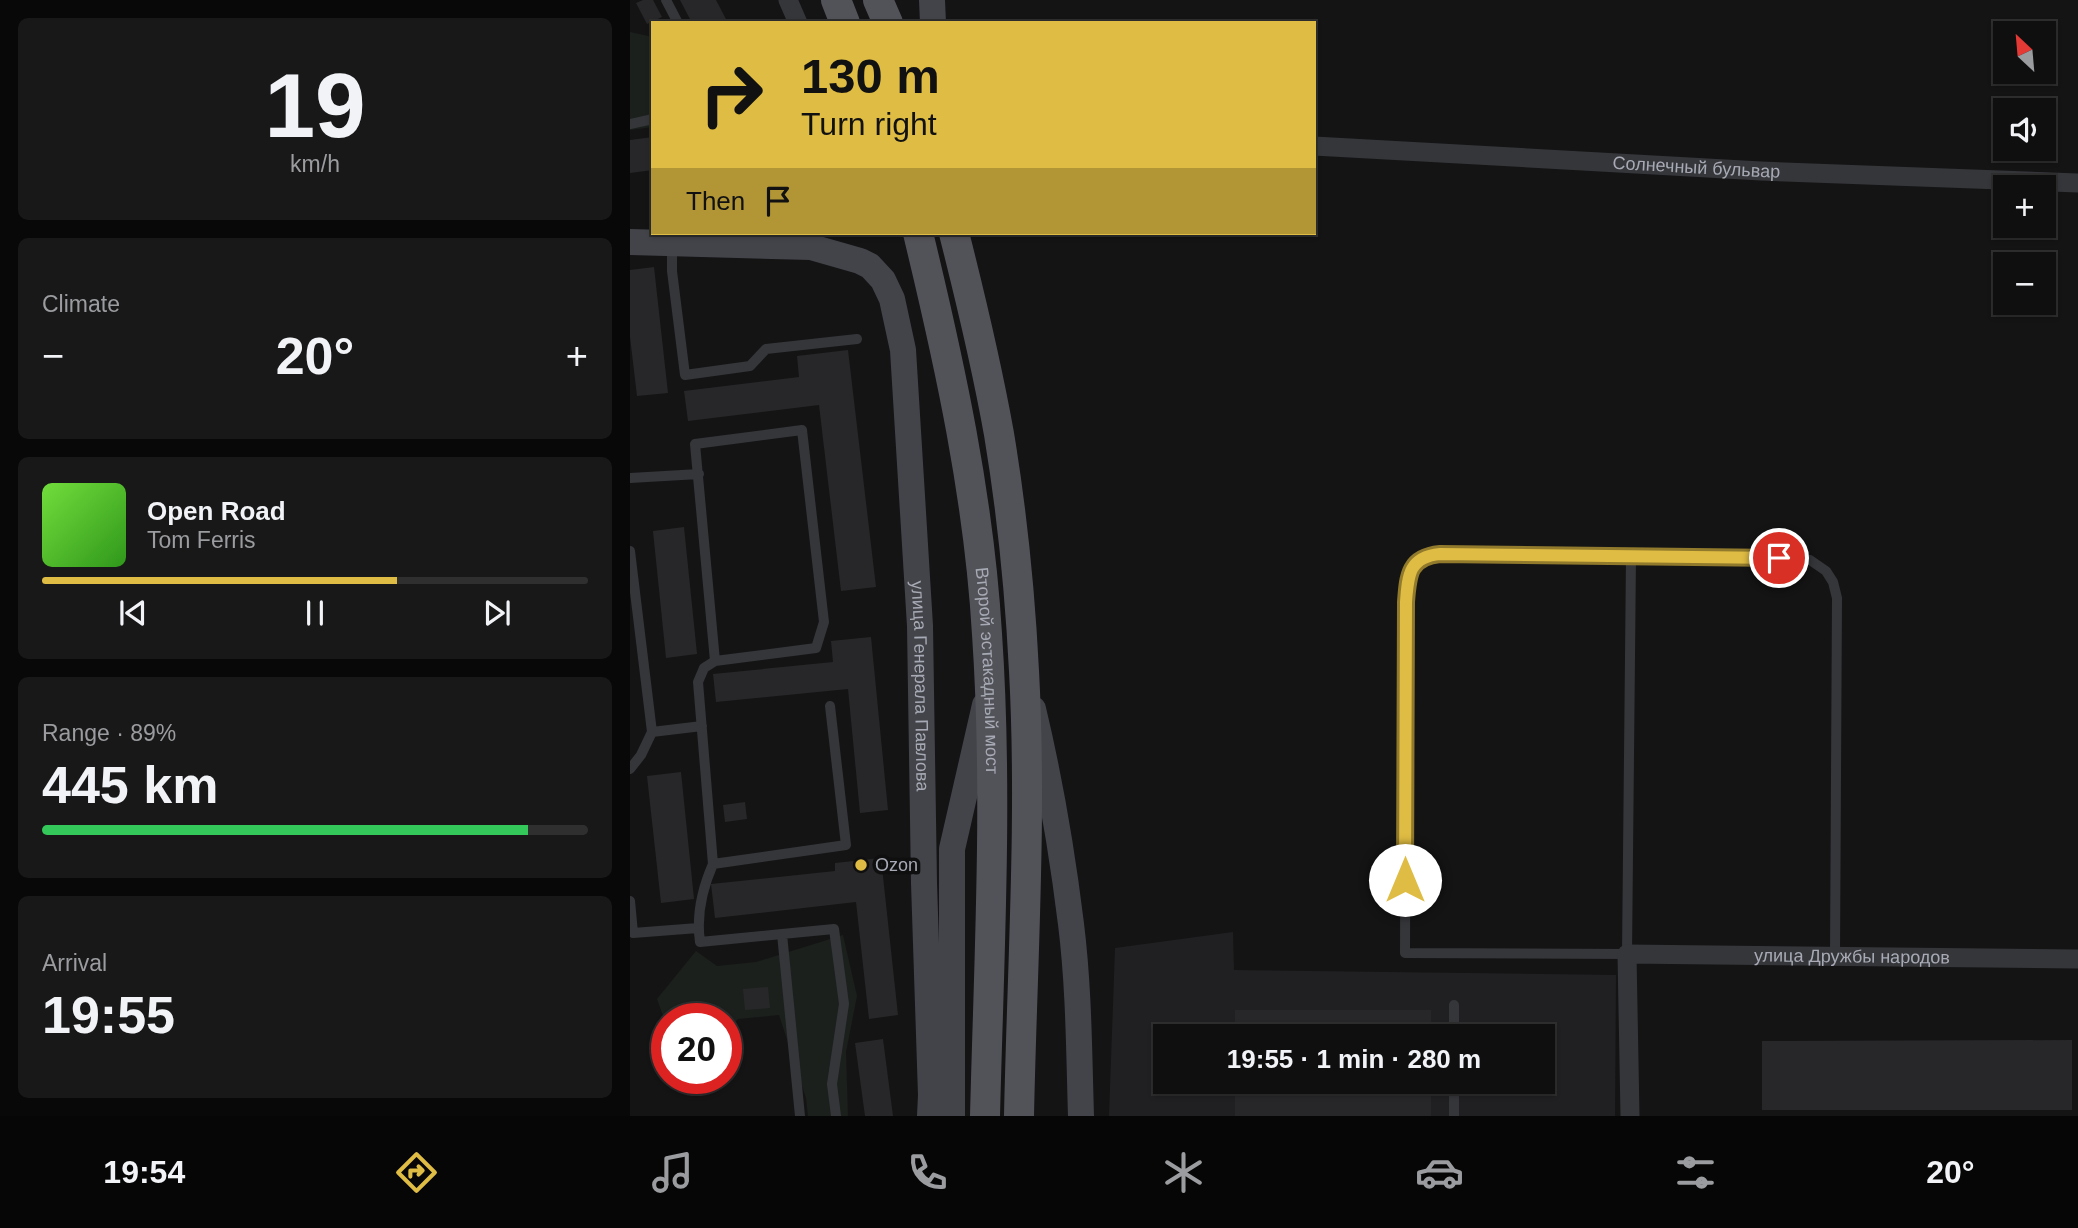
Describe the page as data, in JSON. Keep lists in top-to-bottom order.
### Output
{
  "streets": {
    "main road": ["Второй эстакадный мост"],
    "street": ["Солнечный бульвар", "улица Генерала Павлова", "улица Дружбы народов"]
  },
  "places": ["Ozon"],
  "north": "top left",
  "page": {
    "tile": [
      ["19", "km/h"],
      "Climate",
      ["Range · 89%", "445 km"],
      ["Arrival", "19:55"]
    ],
    "map_buttons": ["+", "−"],
    "turn": ["130 m", "Turn right"],
    "then": "Then",
    "heat": ["−", "20°", "+"],
    "song": ["Open Road", "Tom Ferris"],
    "limit": "20",
    "trip": "19:55 · 1 min · 280 m",
    "tabs": ["19:54", "20°"]
  }
}
